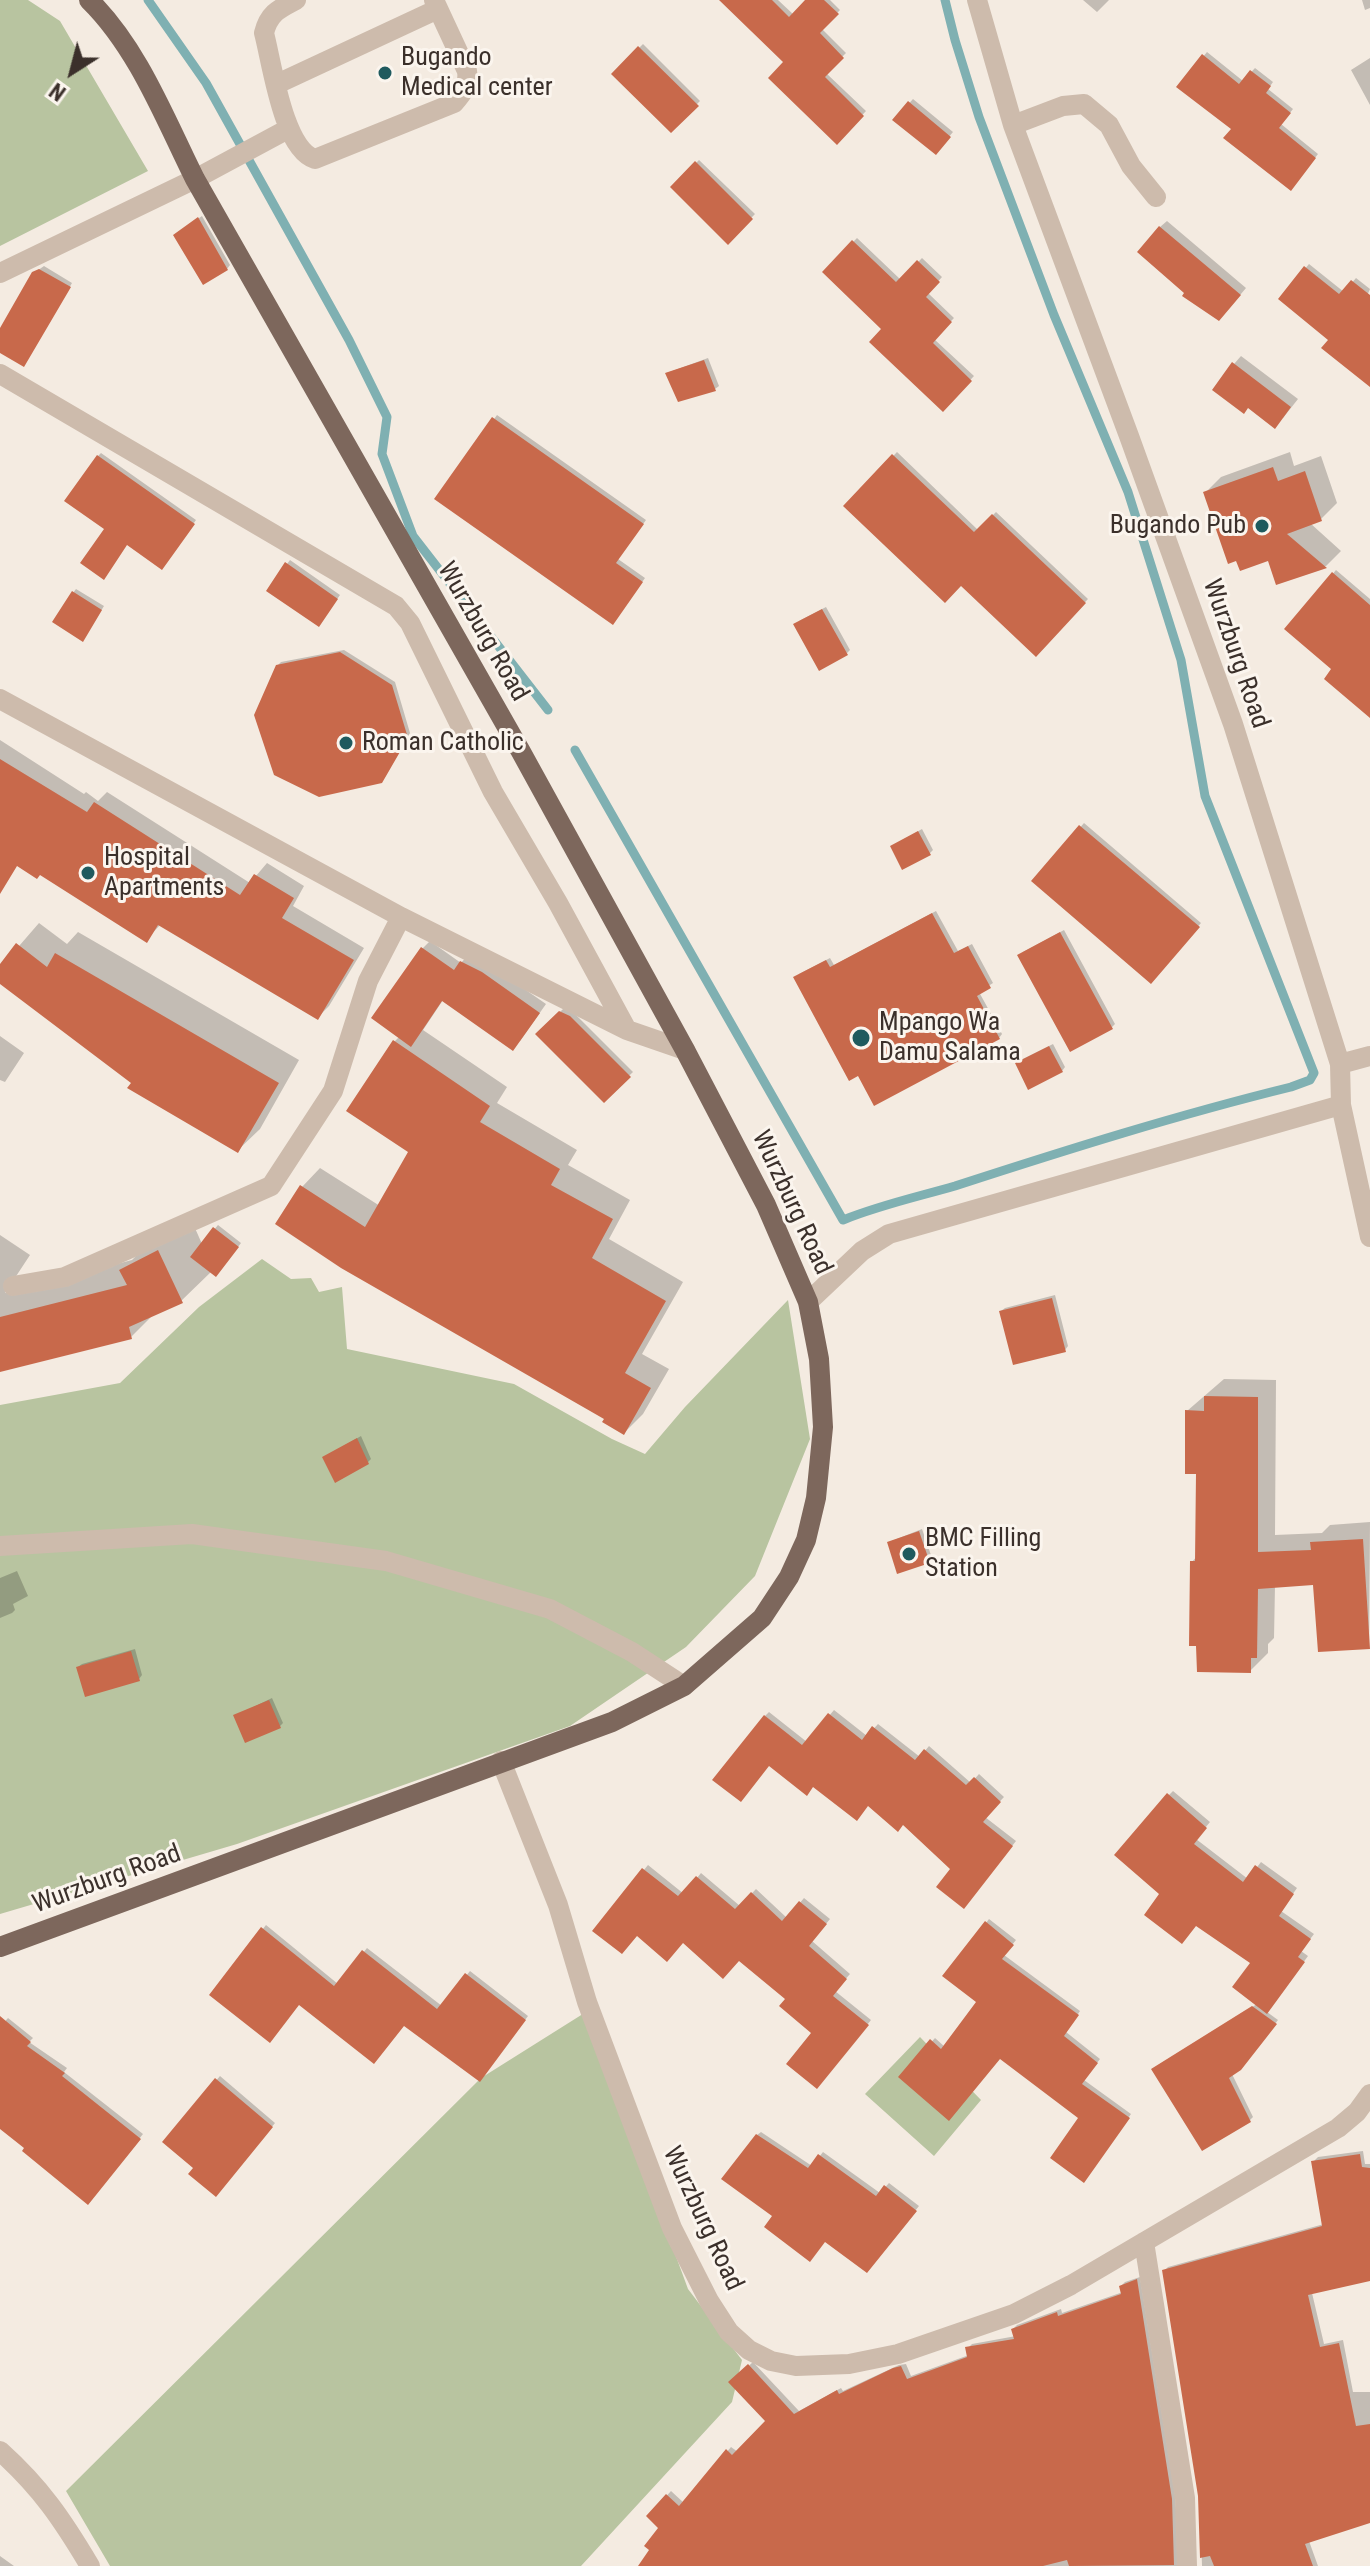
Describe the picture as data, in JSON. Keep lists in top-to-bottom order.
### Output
{
  "streets": {
    "main road": ["Wurzburg Road"]
  },
  "places": [
    "Bugando Medical center",
    "Bugando Pub",
    "Roman Catholic",
    "Hospital Apartments",
    "Mpango Wa Damu Salama",
    "BMC Filling Station"
  ],
  "north": "bottom left"
}
